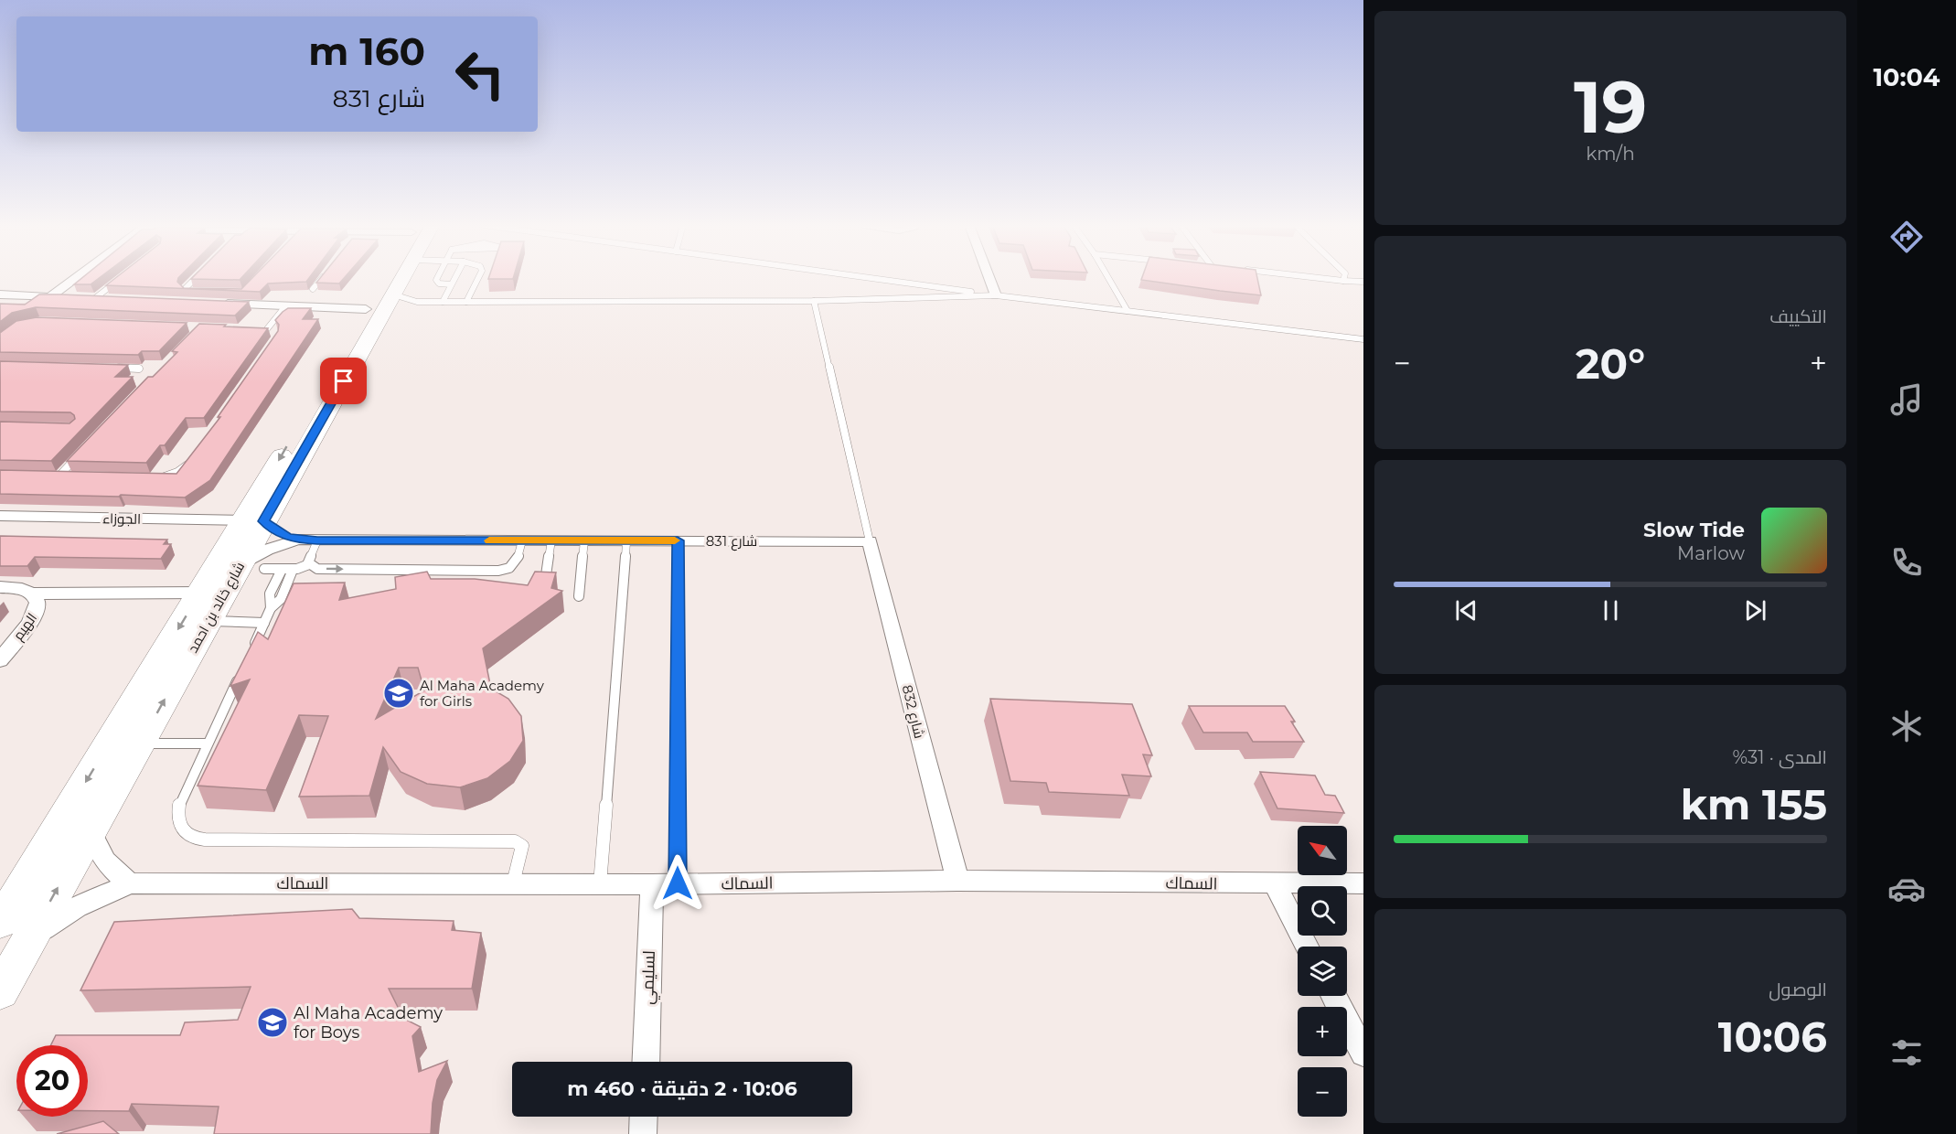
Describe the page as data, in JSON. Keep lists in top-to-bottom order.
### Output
{
  "streets": {
    "main road": ["شارع خالد بن احمد"],
    "street": [
      "الجوزاء",
      "شارع 831",
      "الهيم",
      "شارع 832",
      "السماك",
      "لسليمي"
    ]
  },
  "crossings": [
    ["الجوزاء", "شارع 831"],
    ["الجوزاء", "شارع خالد بن احمد"],
    ["شارع 831", "شارع خالد بن احمد"],
    ["شارع 831", "شارع 832"],
    ["شارع خالد بن احمد", "السماك"],
    ["شارع 832", "السماك"],
    ["السماك", "لسليمي"]
  ],
  "places": {
    "school or university": ["Al Maha Academy for Girls", "Al Maha Academy for Boys"]
  },
  "north": "top left",
  "page": {
    "tabs": "10:04",
    "tile": [
      ["19", "km/h"],
      "التكييف",
      ["المدى · 31%", "155 km"],
      ["الوصول", "10:06"]
    ],
    "turn": ["160 m", "شارع 831"],
    "heat": ["−", "20°", "+"],
    "song": ["Slow Tide", "Marlow"],
    "map_buttons": ["+", "−"],
    "limit": "20",
    "trip": "10:06 · 2 دقيقة · 460 m"
  }
}
